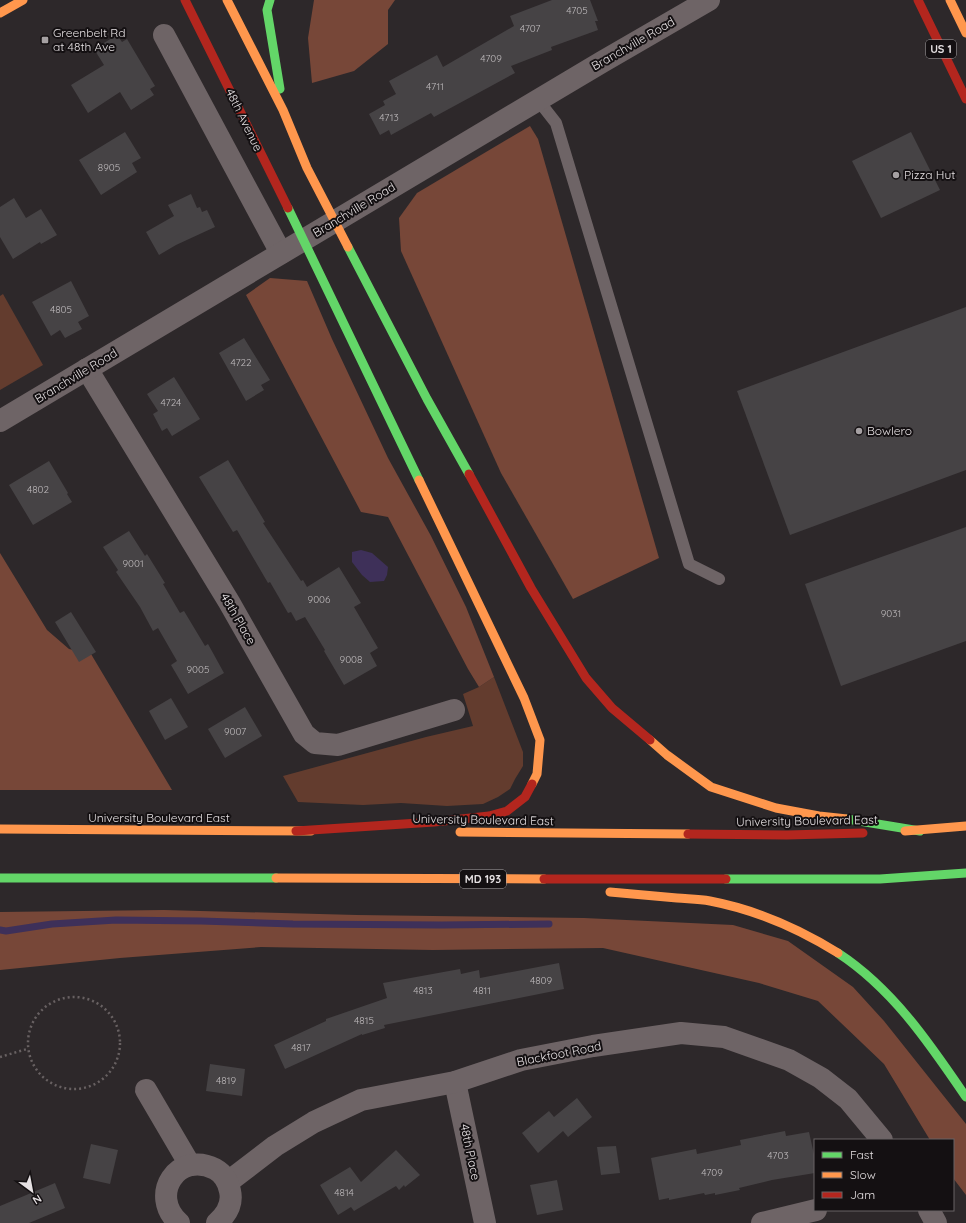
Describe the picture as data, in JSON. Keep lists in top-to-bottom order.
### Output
{
  "streets": {
    "main road": [
      "US 1",
      "48th Avenue",
      "University Boulevard East",
      "MD 193"
    ],
    "street": ["Branchville Road", "48th Place", "Blackfoot Road"]
  },
  "crossings": [
    ["Branchville Road", "48th Avenue"],
    ["Branchville Road", "48th Place"],
    ["48th Avenue", "University Boulevard East"],
    ["48th Place", "Blackfoot Road"]
  ],
  "places": {
    "transit": ["Greenbelt Rd at 48th Ave"],
    "other": ["Pizza Hut", "Bowlero"]
  },
  "house_numbers": [
    "4705",
    "4707",
    "4709",
    "4711",
    "4713",
    "8905",
    "4805",
    "4722",
    "4724",
    "4802",
    "9001",
    "9006",
    "9031",
    "9008",
    "9005",
    "9007",
    "4809",
    "4813",
    "4811",
    "4815",
    "4817",
    "4819",
    "4703",
    "4709",
    "4814"
  ],
  "legend": ["Fast", "Slow", "Jam"],
  "north": "bottom right"
}
